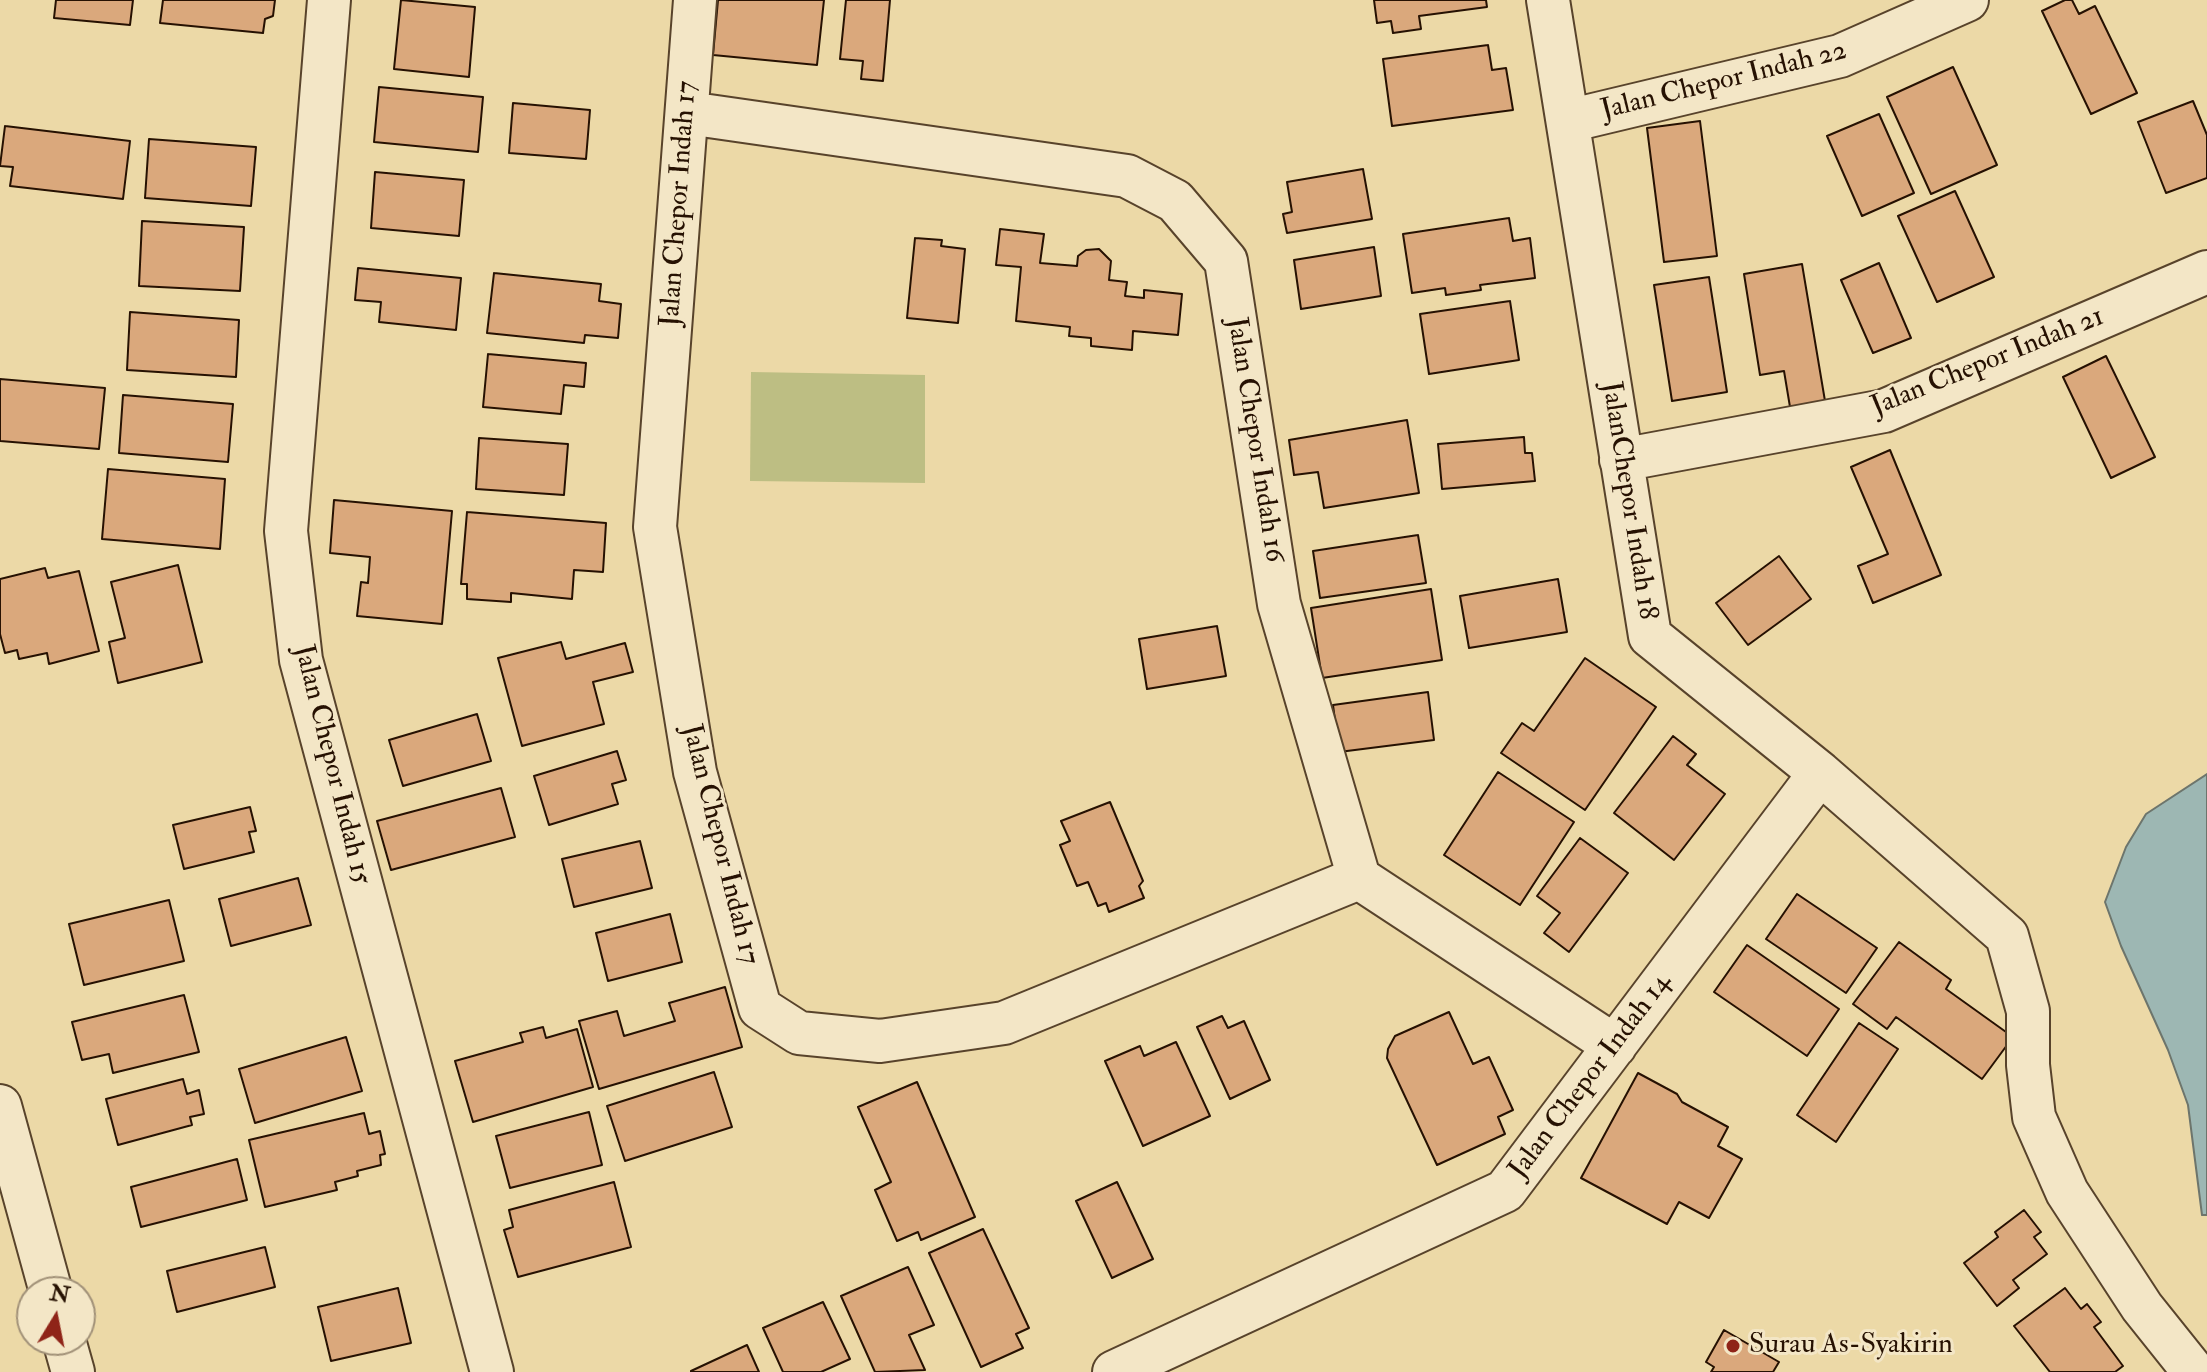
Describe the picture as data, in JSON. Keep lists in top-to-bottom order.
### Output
{
  "streets": {
    "street": [
      "Jalan Chepor Indah 22",
      "Jalan Chepor Indah 17",
      "Jalan Chepor Indah 21",
      "Jalan Chepor Indah 16",
      "JalanChepor Indah 18",
      "Jalan Chepor Indah 15",
      "Jalan Chepor Indah 14"
    ]
  },
  "crossings": [
    ["Jalan Chepor Indah 22", "JalanChepor Indah 18"],
    ["Jalan Chepor Indah 17", "Jalan Chepor Indah 16"],
    ["Jalan Chepor Indah 21", "JalanChepor Indah 18"],
    ["JalanChepor Indah 18", "Jalan Chepor Indah 14"]
  ],
  "places": ["Surau As-Syakirin"],
  "north": "top"
}
